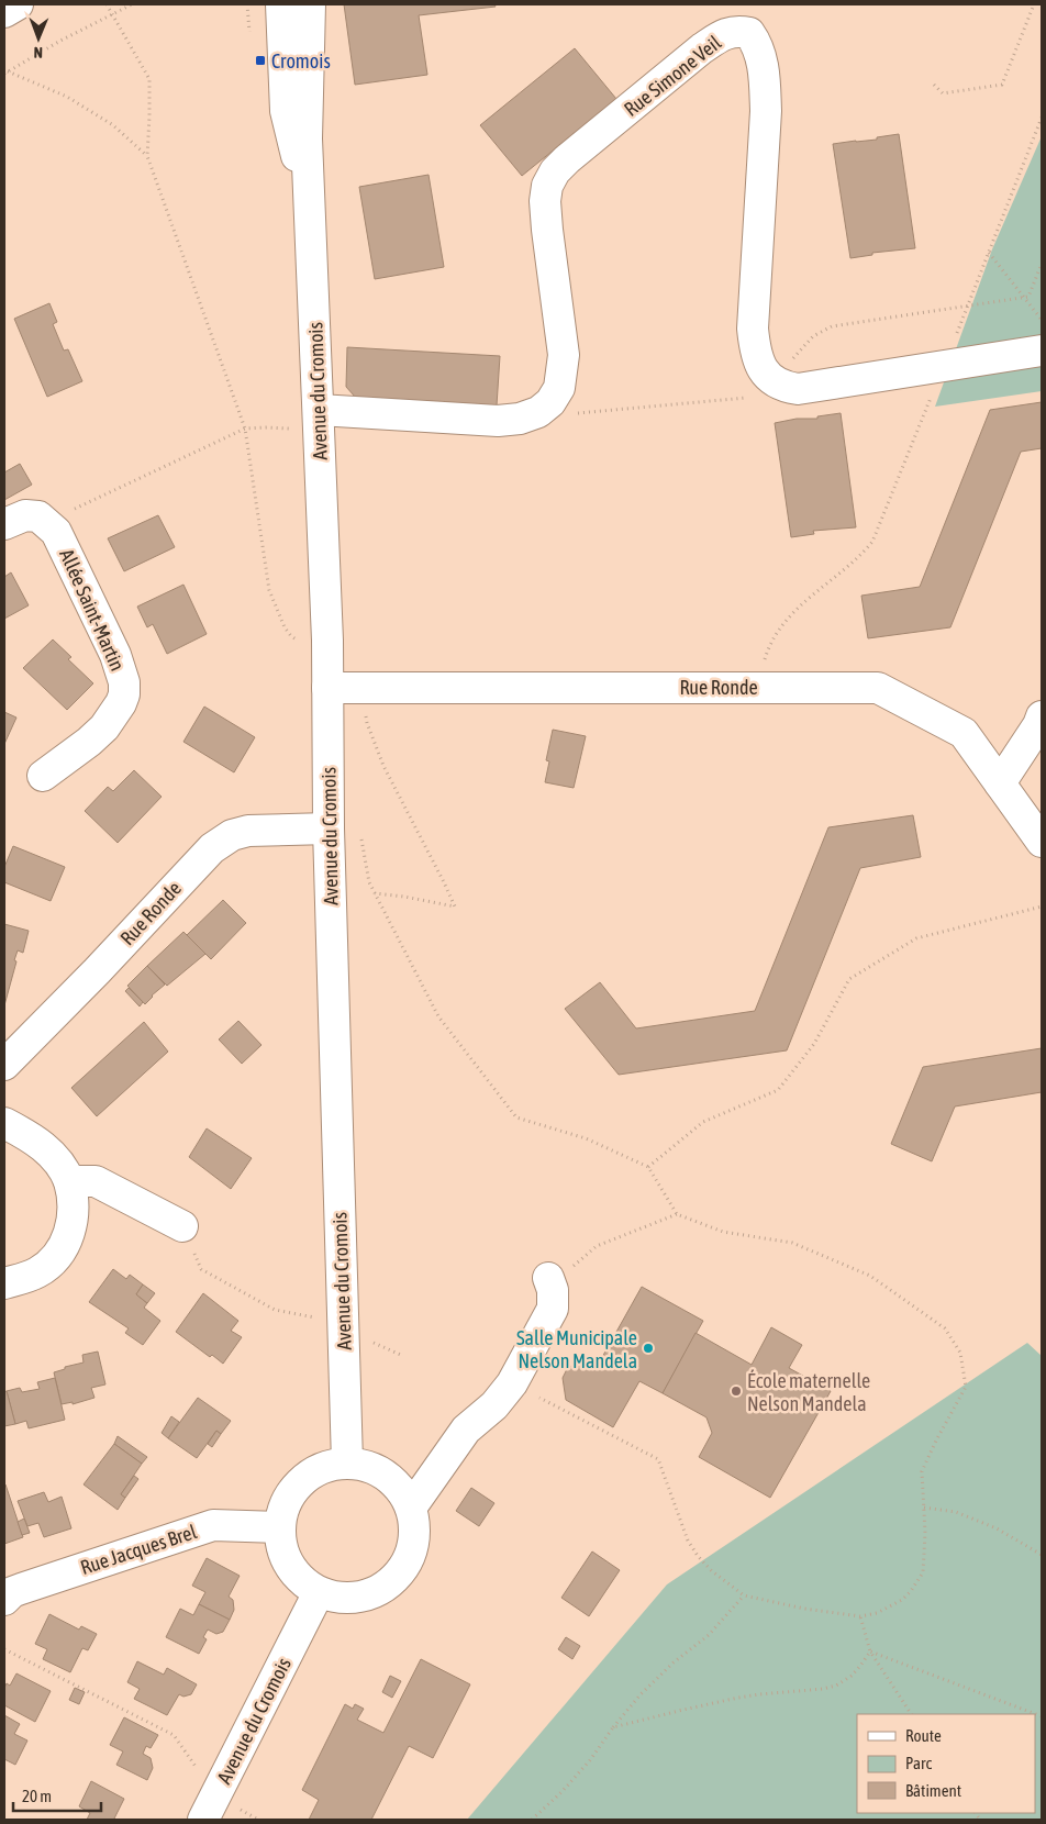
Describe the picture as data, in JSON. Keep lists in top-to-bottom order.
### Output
{
  "streets": {
    "street": [
      "Rue Simone Veil",
      "Avenue du Cromois",
      "Allée Saint-Martin",
      "Rue Ronde",
      "Rue Jacques Brel"
    ]
  },
  "crossings": [
    ["Avenue du Cromois", "Rue Ronde"],
    ["Avenue du Cromois", "Rue Jacques Brel"]
  ],
  "places": {
    "transit": ["Cromois"],
    "other": ["Salle Municipale Nelson Mandela", "École maternelle Nelson Mandela"]
  },
  "legend": ["Route", "Parc", "Bâtiment"],
  "scale_bar": "20 m",
  "north": "bottom"
}
